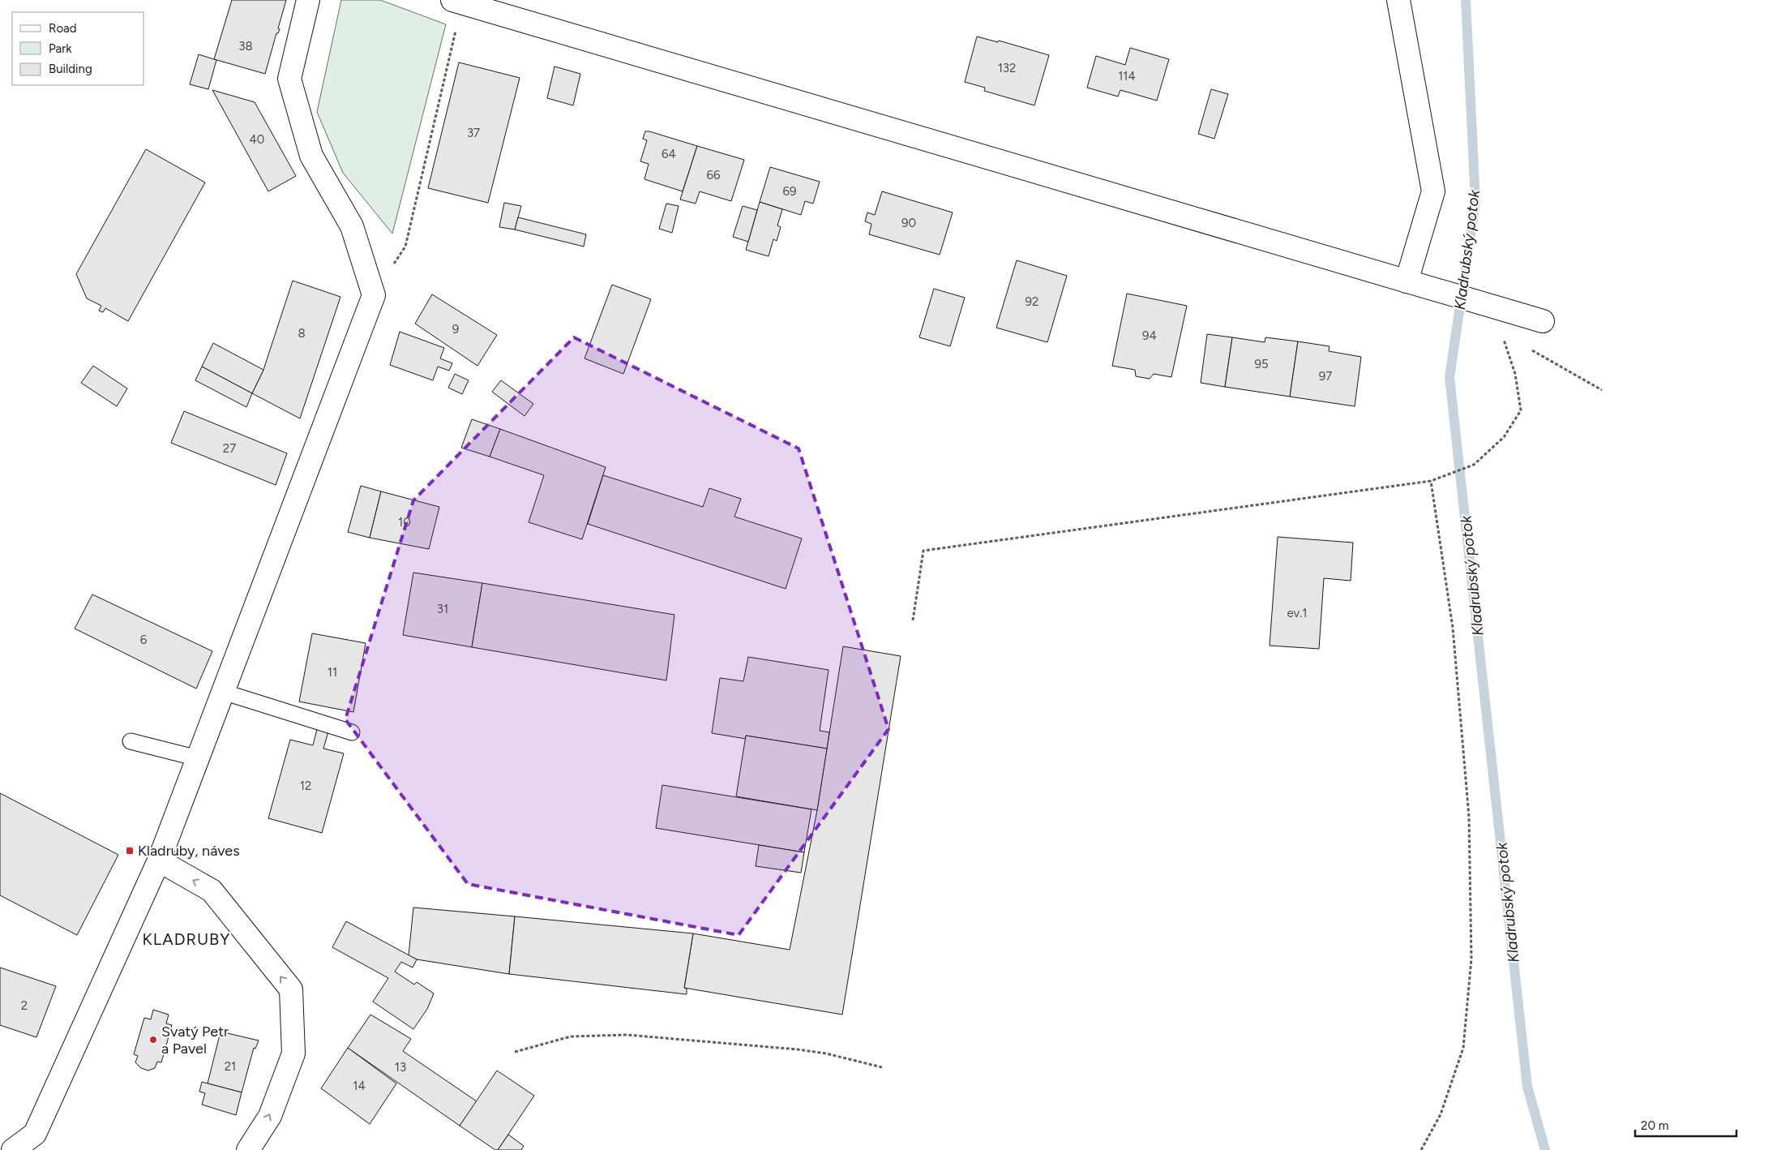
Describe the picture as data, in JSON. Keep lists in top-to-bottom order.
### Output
{
  "districts": ["KLADRUBY"],
  "water": ["Kladrubský potok"],
  "places": {
    "transit": ["Kladruby, náves"],
    "other": ["Svatý Petr a Pavel"]
  },
  "house_numbers": [
    "38",
    "132",
    "114",
    "37",
    "40",
    "64",
    "66",
    "69",
    "90",
    "92",
    "9",
    "8",
    "94",
    "95",
    "97",
    "27",
    "10",
    "31",
    "ev.1",
    "6",
    "11",
    "12",
    "2",
    "21",
    "13",
    "14"
  ],
  "legend": ["Road", "Park", "Building"],
  "scale_bar": "20 m"
}
